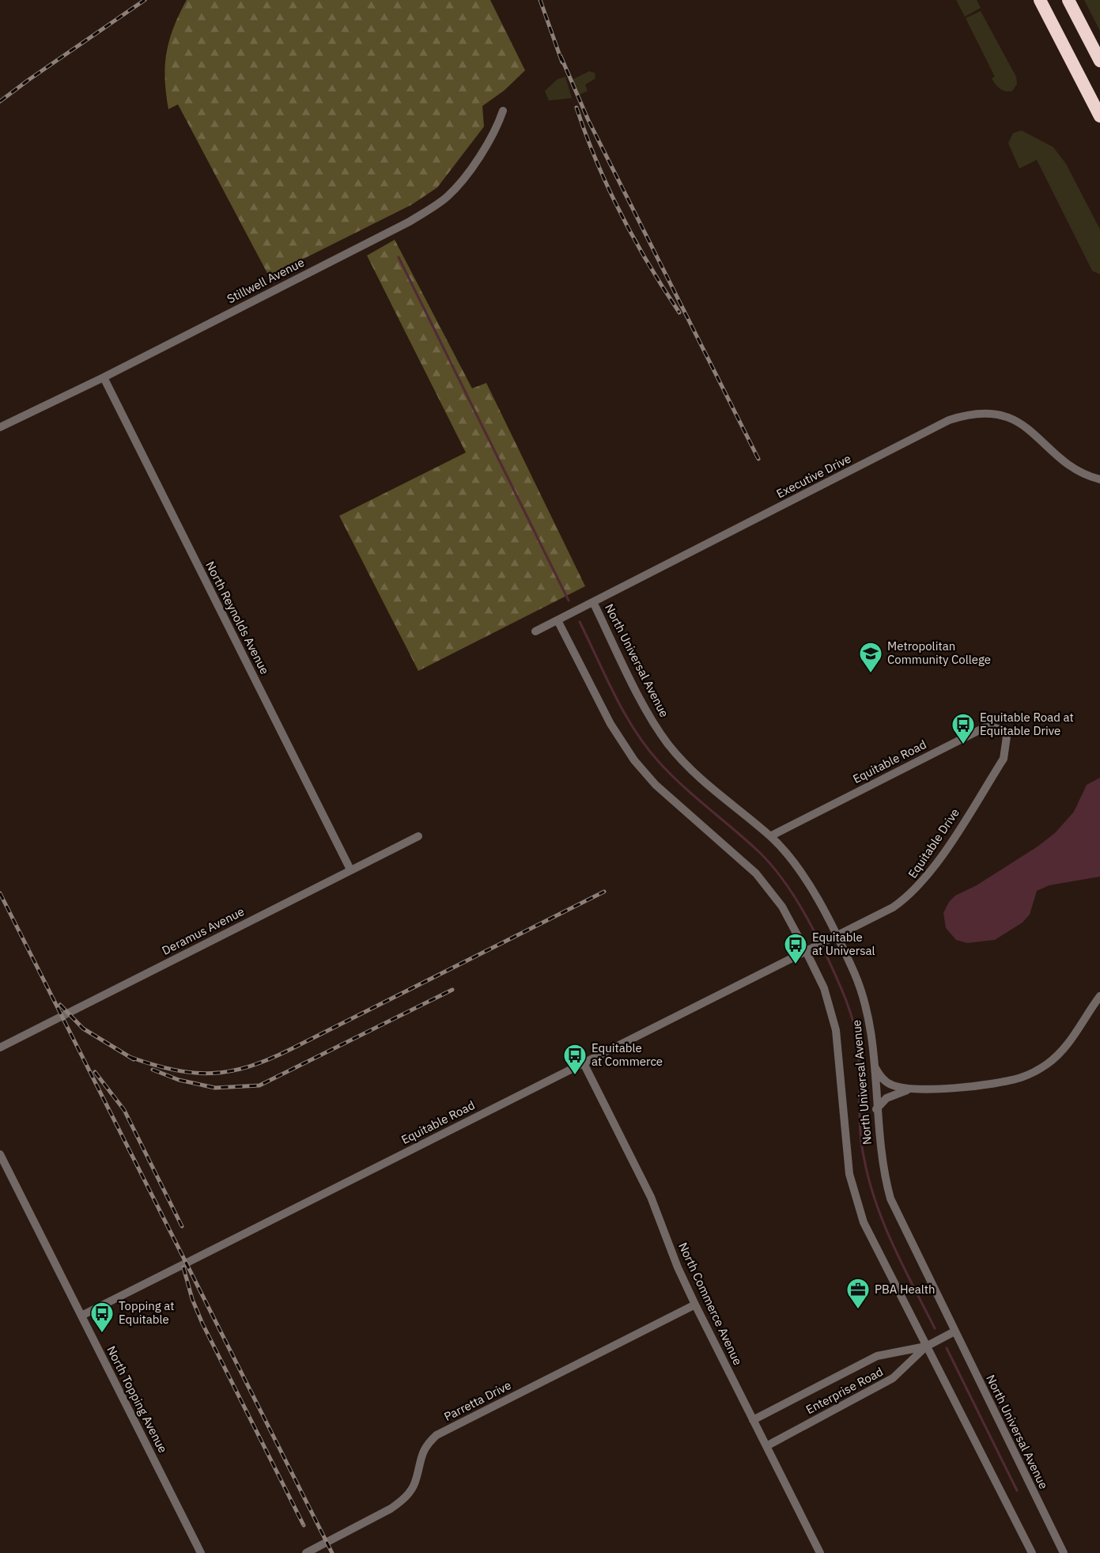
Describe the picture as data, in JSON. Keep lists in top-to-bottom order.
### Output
{
  "streets": {
    "street": [
      "Stillwell Avenue",
      "Executive Drive",
      "North Reynolds Avenue",
      "North Universal Avenue",
      "Equitable Road",
      "Equitable Drive",
      "Deramus Avenue",
      "North Commerce Avenue",
      "Enterprise Road",
      "North Topping Avenue",
      "Parretta Drive"
    ]
  },
  "crossings": [
    ["Stillwell Avenue", "North Reynolds Avenue"],
    ["Executive Drive", "North Universal Avenue"],
    ["North Reynolds Avenue", "Deramus Avenue"],
    ["North Universal Avenue", "Equitable Road"],
    ["North Universal Avenue", "Equitable Drive"],
    ["North Universal Avenue", "Enterprise Road"],
    ["Equitable Road", "Equitable Drive"],
    ["Equitable Road", "North Commerce Avenue"],
    ["Equitable Road", "North Topping Avenue"],
    ["North Commerce Avenue", "Enterprise Road"],
    ["North Commerce Avenue", "Parretta Drive"]
  ],
  "places": {
    "school or university": ["Metropolitan Community College"],
    "bus stop": [
      "Equitable Road at Equitable Drive",
      "Equitable at Universal",
      "Equitable at Commerce",
      "Topping at Equitable"
    ],
    "office": ["PBA Health"]
  }
}
